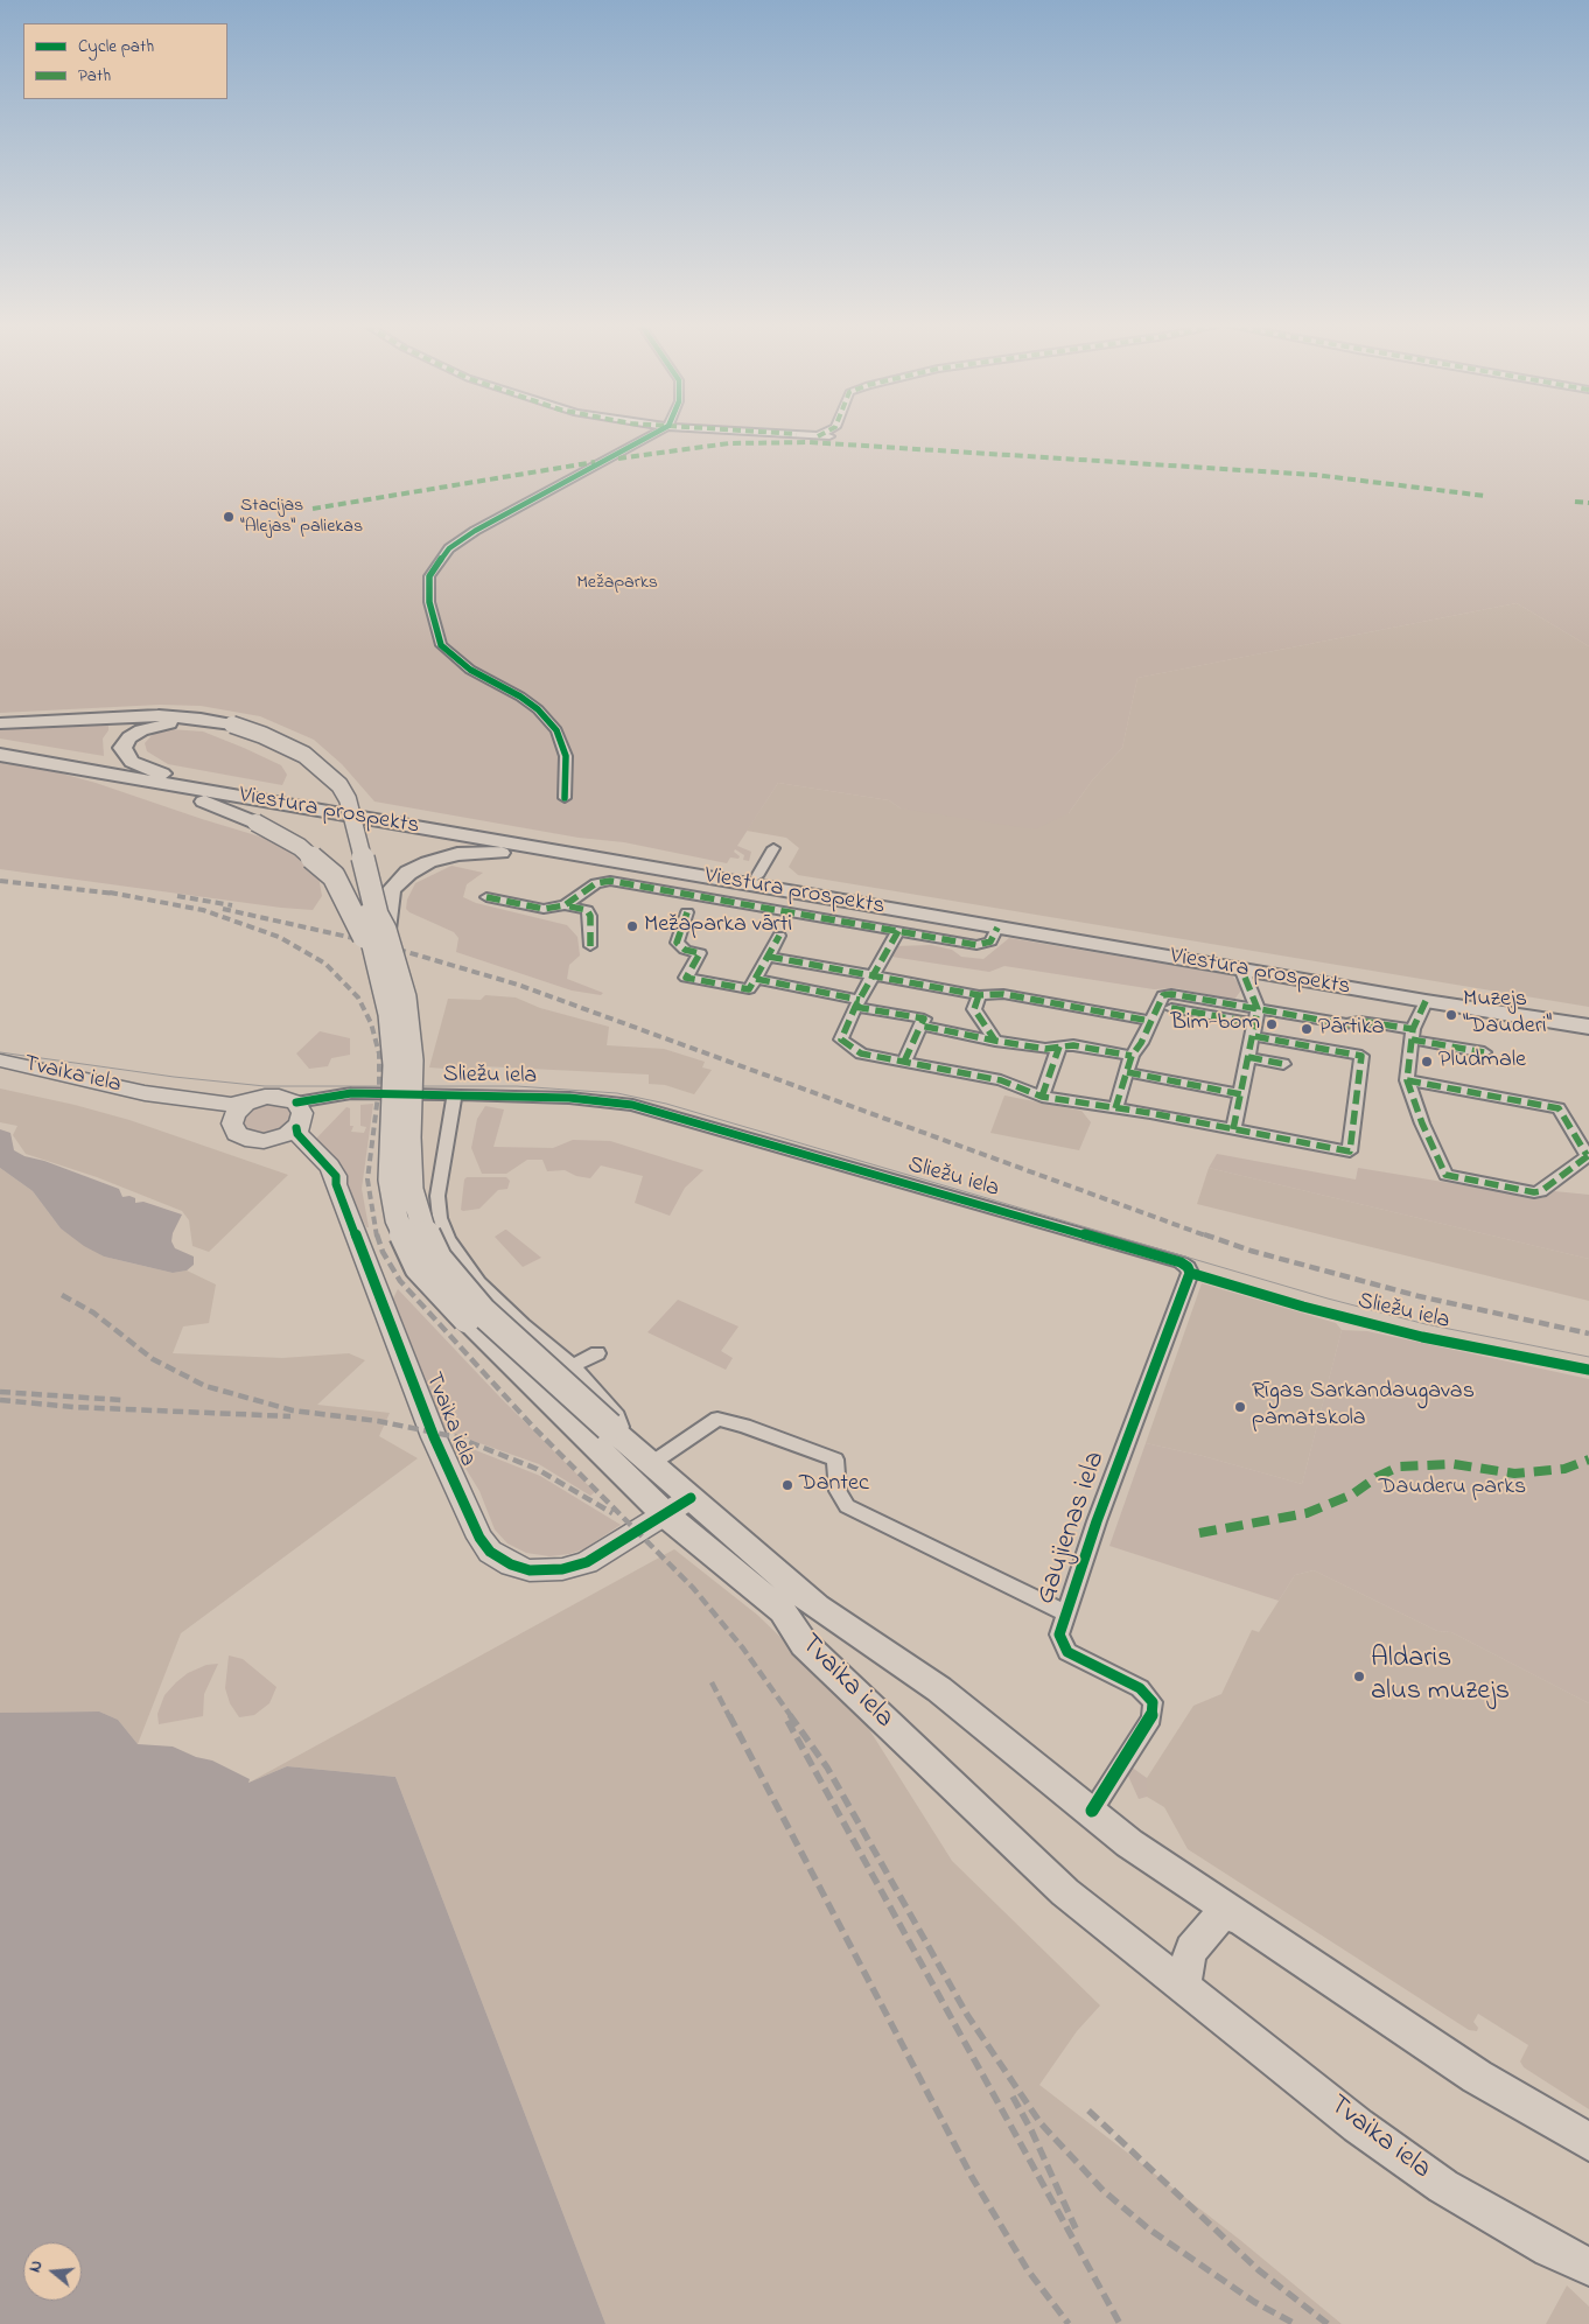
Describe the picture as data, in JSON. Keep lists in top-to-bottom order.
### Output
{
  "streets": {
    "main road": ["Viestura prospekts", "Tvaika iela"],
    "street": ["Sliežu iela", "Gaujienas iela"]
  },
  "crossings": [
    ["Tvaika iela", "Sliežu iela"],
    ["Tvaika iela", "Gaujienas iela"],
    ["Sliežu iela", "Gaujienas iela"]
  ],
  "parks": ["Mežaparks", "Dauderu parks"],
  "places": [
    "Stacijas \"Alejas\" paliekas",
    "Mežaparka vārti",
    "Muzejs \"Dauderi\"",
    "Bim-bom",
    "Pārtika",
    "Pludmale",
    "Rīgas Sarkandaugavas pamatskola",
    "Dantec",
    "Aldaris alus muzejs"
  ],
  "legend": ["Cycle path", "Path"],
  "north": "left"
}
